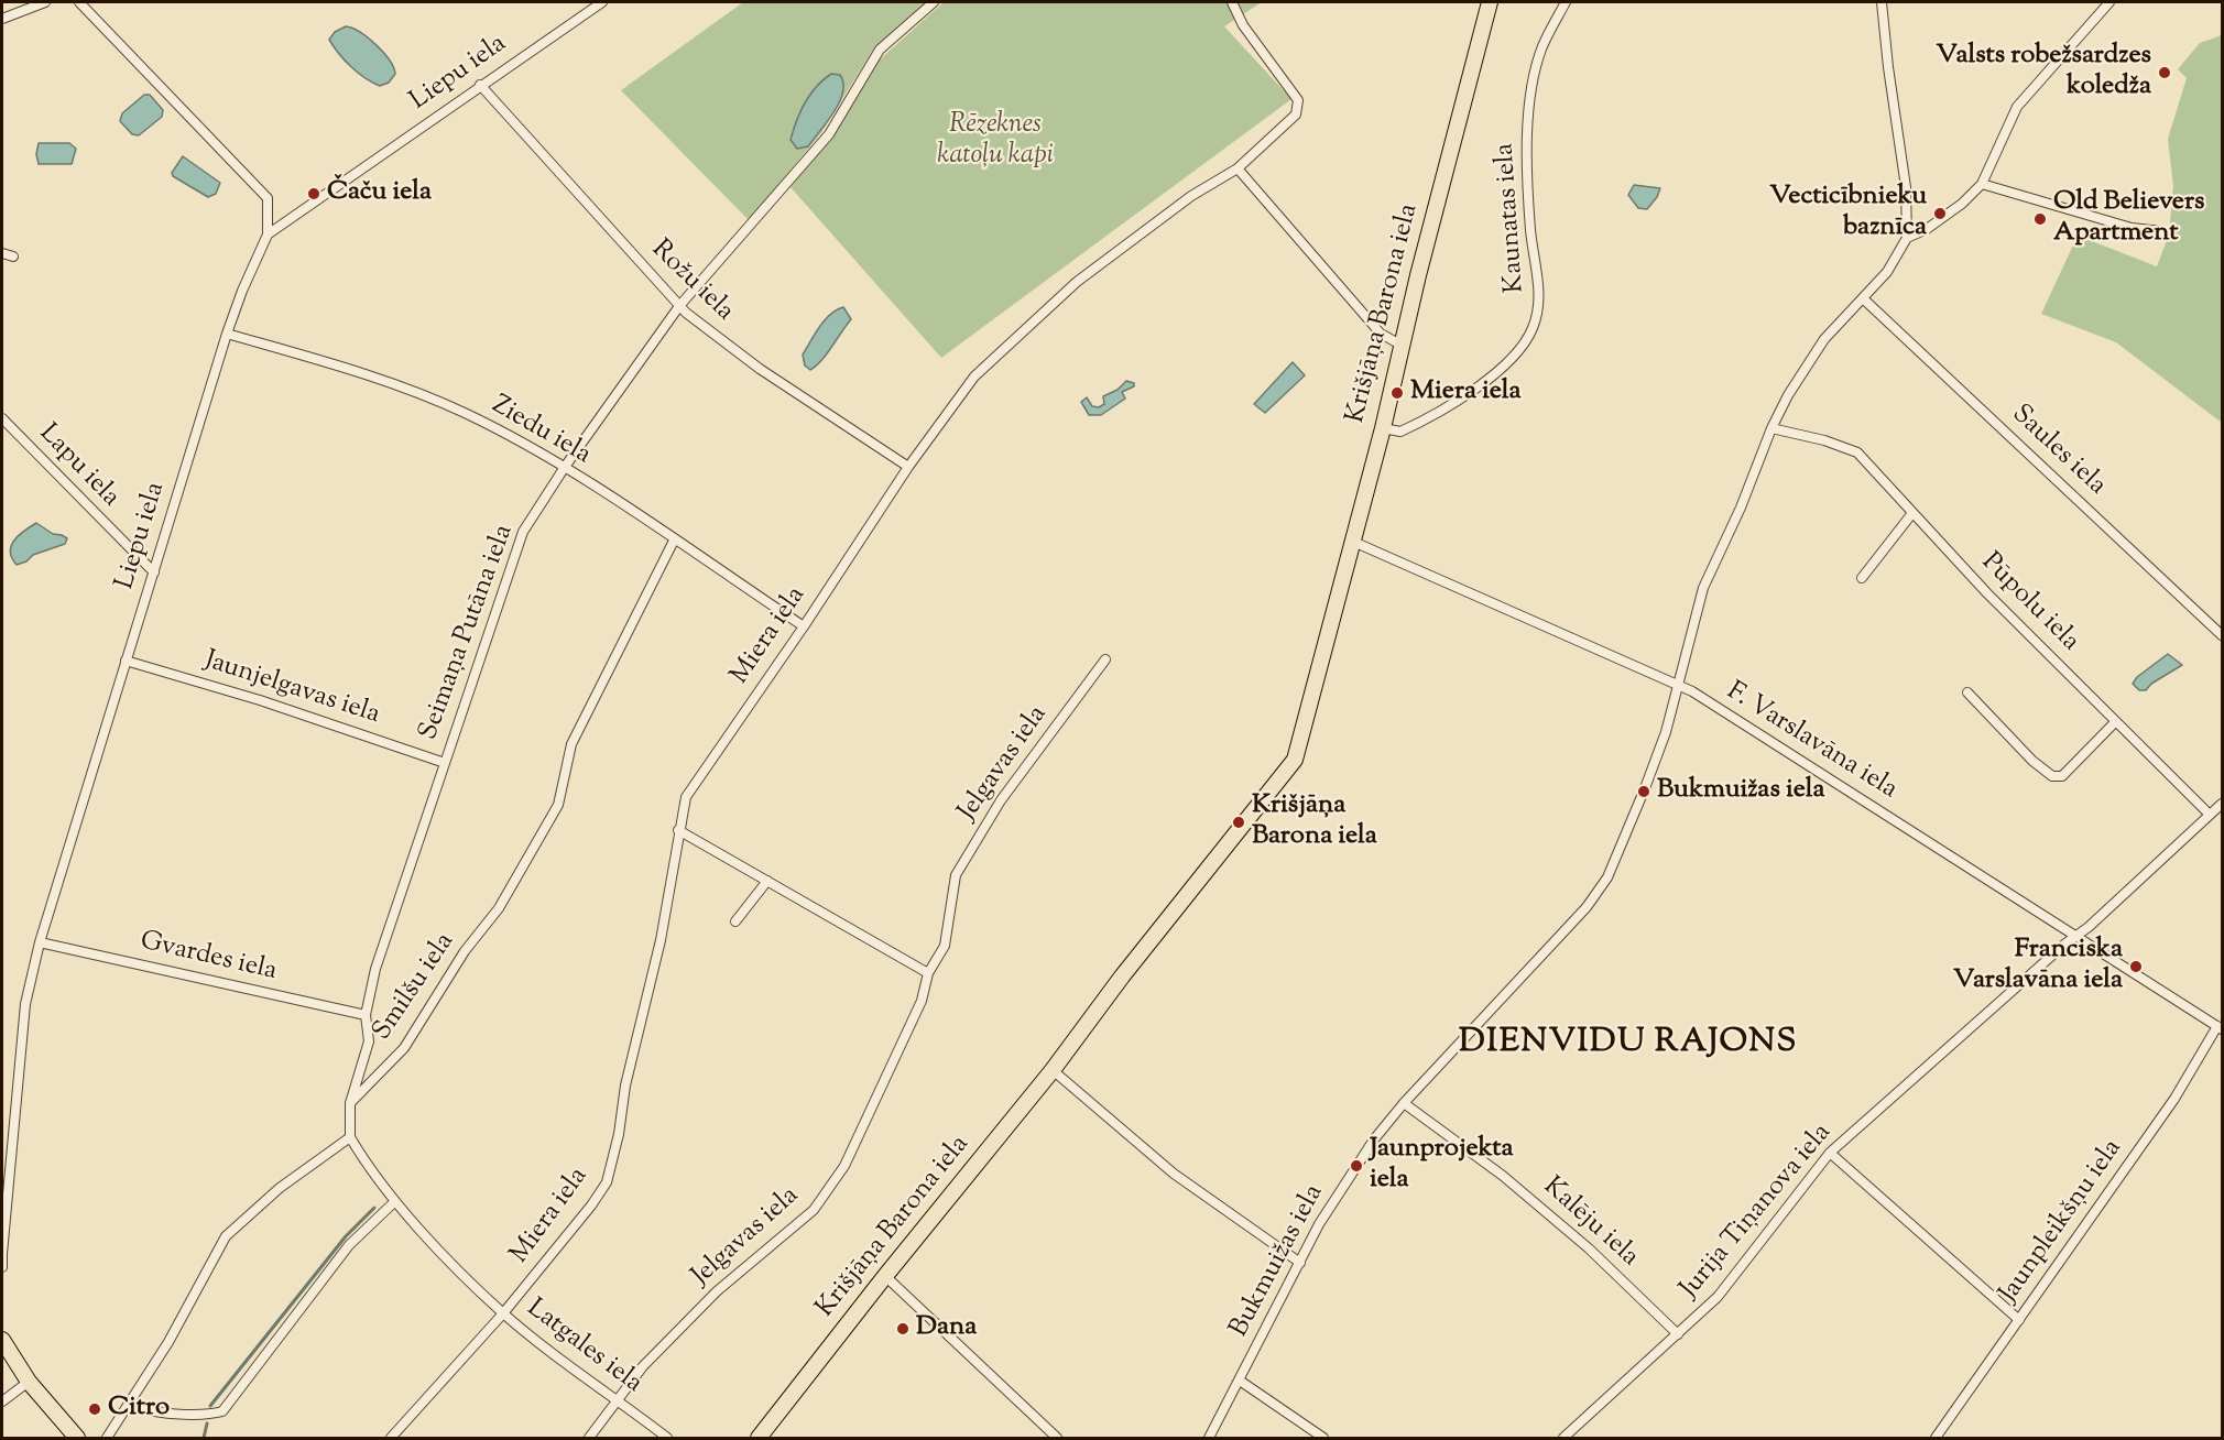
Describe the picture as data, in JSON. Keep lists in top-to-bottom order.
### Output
{
  "streets": {
    "main road": ["Krišjāņa Barona iela"],
    "street": [
      "Liepu iela",
      "Kaunatas iela",
      "Rožu iela",
      "Ziedu iela",
      "Saules iela",
      "Lapu iela",
      "Pūpolu iela",
      "Seimaņa Putāna iela",
      "Miera iela",
      "Jaunjelgavas iela",
      "F. Varslavāna iela",
      "Jelgavas iela",
      "Gvardes iela",
      "Smilšu iela",
      "Jurija Tiņanova iela",
      "Jaunpleikšņu iela",
      "Kalēju iela",
      "Bukmuižas iela",
      "Latgales iela"
    ]
  },
  "crossings": [
    ["Liepu iela", "Rožu iela"],
    ["Liepu iela", "Ziedu iela"],
    ["Liepu iela", "Lapu iela"],
    ["Liepu iela", "Jaunjelgavas iela"],
    ["Liepu iela", "Gvardes iela"],
    ["Kaunatas iela", "Krišjāņa Barona iela"],
    ["Rožu iela", "Seimaņa Putāna iela"],
    ["Rožu iela", "Miera iela"],
    ["Krišjāņa Barona iela", "F. Varslavāna iela"],
    ["Ziedu iela", "Seimaņa Putāna iela"],
    ["Ziedu iela", "Miera iela"],
    ["Ziedu iela", "Smilšu iela"],
    ["Saules iela", "Bukmuižas iela"],
    ["Pūpolu iela", "Jurija Tiņanova iela"],
    ["Pūpolu iela", "Bukmuižas iela"],
    ["Seimaņa Putāna iela", "Jaunjelgavas iela"],
    ["Seimaņa Putāna iela", "Gvardes iela"],
    ["Seimaņa Putāna iela", "Smilšu iela"],
    ["Miera iela", "Latgales iela"],
    ["F. Varslavāna iela", "Jurija Tiņanova iela"],
    ["F. Varslavāna iela", "Jaunpleikšņu iela"],
    ["F. Varslavāna iela", "Bukmuižas iela"],
    ["Jelgavas iela", "Latgales iela"],
    ["Jurija Tiņanova iela", "Kalēju iela"],
    ["Kalēju iela", "Bukmuižas iela"]
  ],
  "districts": ["DIENVIDU RAJONS"],
  "parks": ["Rēzeknes katoļu kapi"],
  "places": [
    "Valsts robežsardzes koledža",
    "Čaču iela",
    "Vecticībnieku baznīca",
    "Old Believers Apartment",
    "Miera iela",
    "Bukmuižas iela",
    "Krišjāņa Barona iela",
    "Franciska Varslavāna iela",
    "Jaunprojekta iela",
    "Dana",
    "Citro"
  ]
}
